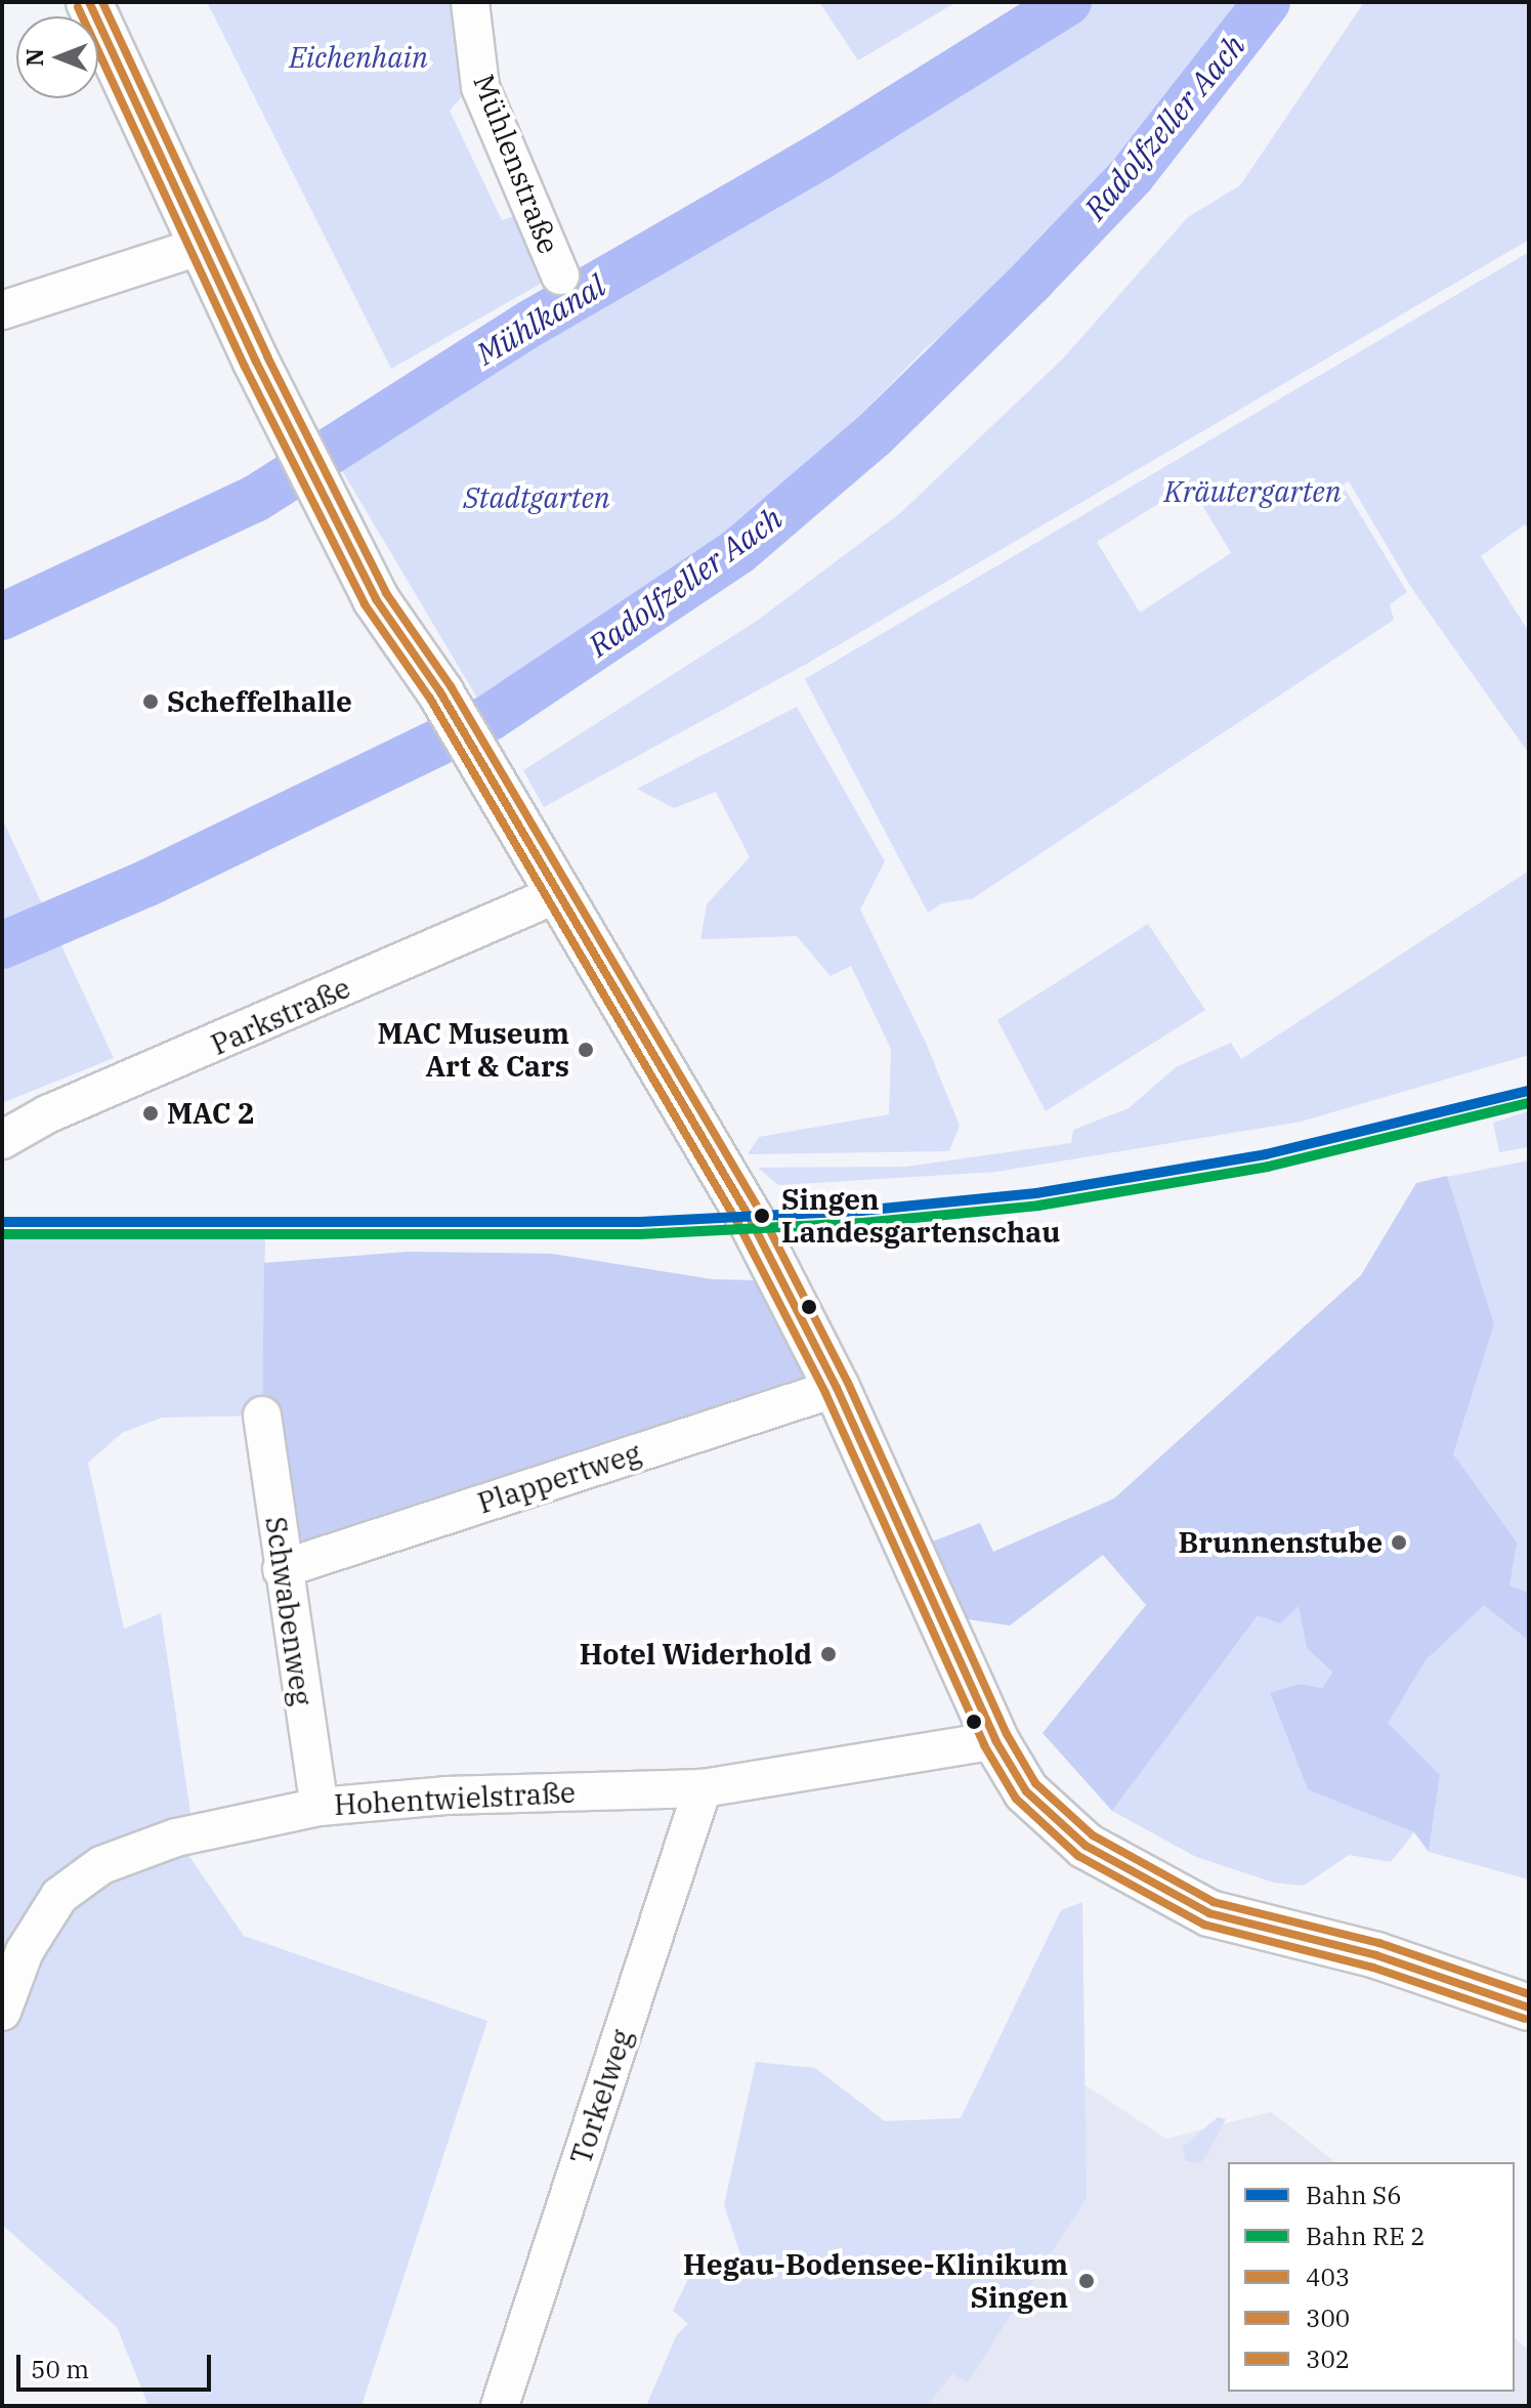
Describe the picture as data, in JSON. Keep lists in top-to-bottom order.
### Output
{
  "streets": {
    "street": [
      "Mühlenstraße",
      "Parkstraße",
      "Plappertweg",
      "Schwabenweg",
      "Hohentwielstraße",
      "Torkelweg"
    ]
  },
  "crossings": [
    ["Plappertweg", "Schwabenweg"],
    ["Schwabenweg", "Hohentwielstraße"],
    ["Hohentwielstraße", "Torkelweg"]
  ],
  "water": ["Radolfzeller Aach", "Mühlkanal"],
  "parks": ["Eichenhain", "Kräutergarten", "Stadtgarten"],
  "places": [
    "Scheffelhalle",
    "MAC Museum Art & Cars",
    "MAC 2",
    "Singen Landesgartenschau",
    "Brunnenstube",
    "Hotel Widerhold",
    "Hegau-Bodensee-Klinikum Singen"
  ],
  "lines": [
    "transit line 403",
    "transit line 302",
    "transit line 300",
    "rail line S6"
  ],
  "legend": [
    "Bahn S6",
    "Bahn RE 2",
    "403",
    "300",
    "302"
  ],
  "scale_bar": "50 m",
  "north": "left"
}
